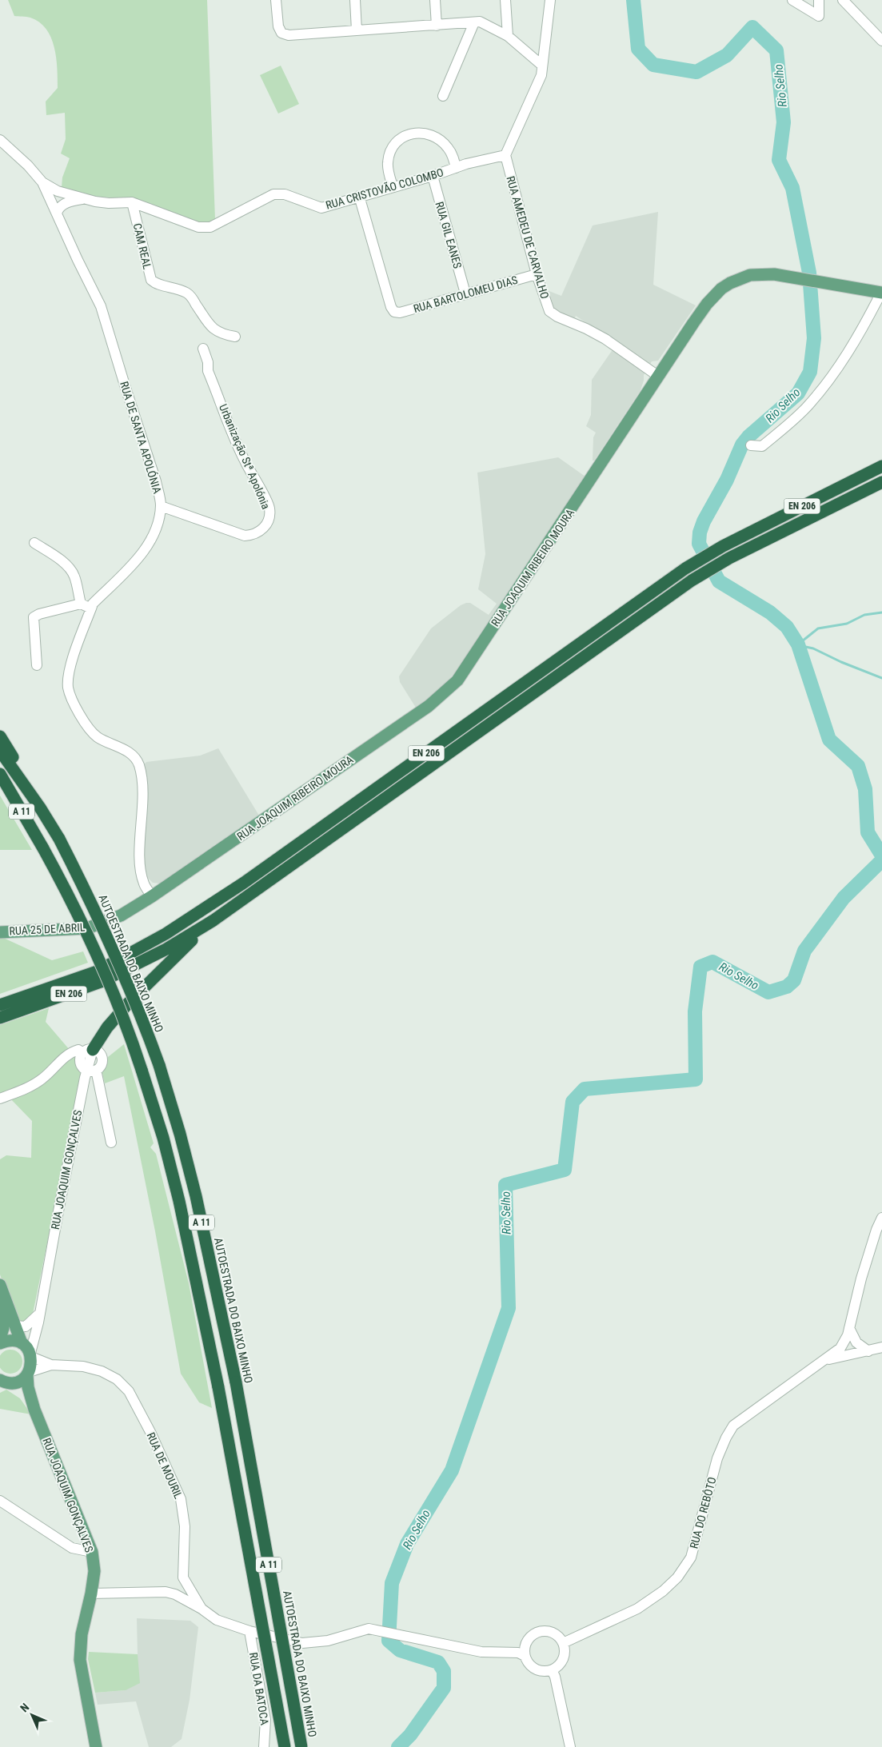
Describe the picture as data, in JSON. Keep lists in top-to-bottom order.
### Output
{
  "streets": {
    "highway": ["EN 206", "A 11", "AUTOESTRADA DO BAIXO MINHO"],
    "main road": ["RUA JOAQUIM RIBEIRO MOURA", "RUA 25 DE ABRIL", "RUA JOAQUIM GONÇALVES"],
    "street": [
      "RUA CRISTOVÃO COLOMBO",
      "RUA GIL EANES",
      "RUA AMEDEU DE CARVALHO",
      "CAM REAL",
      "RUA BARTOLOMEU DIAS",
      "RUA DE SANTA APOLÓNIA",
      "Urbanização Stª Apolónia",
      "RUA DE MOURIL",
      "RUA DO REBÔTO",
      "RUA DA BATOCA"
    ]
  },
  "crossings": [
    ["RUA CRISTOVÃO COLOMBO", "RUA GIL EANES"],
    ["RUA CRISTOVÃO COLOMBO", "RUA AMEDEU DE CARVALHO"],
    ["RUA CRISTOVÃO COLOMBO", "CAM REAL"],
    ["RUA CRISTOVÃO COLOMBO", "RUA BARTOLOMEU DIAS"],
    ["RUA CRISTOVÃO COLOMBO", "RUA DE SANTA APOLÓNIA"],
    ["RUA GIL EANES", "RUA BARTOLOMEU DIAS"],
    ["RUA AMEDEU DE CARVALHO", "RUA BARTOLOMEU DIAS"],
    ["RUA AMEDEU DE CARVALHO", "RUA JOAQUIM RIBEIRO MOURA"],
    ["RUA DE SANTA APOLÓNIA", "Urbanização Stª Apolónia"],
    ["RUA DE SANTA APOLÓNIA", "RUA JOAQUIM RIBEIRO MOURA"],
    ["RUA DE SANTA APOLÓNIA", "RUA 25 DE ABRIL"],
    ["RUA JOAQUIM RIBEIRO MOURA", "RUA 25 DE ABRIL"],
    ["RUA JOAQUIM GONÇALVES", "RUA DE MOURIL"],
    ["RUA DE MOURIL", "RUA DO REBÔTO"],
    ["RUA DE MOURIL", "RUA DA BATOCA"]
  ],
  "water": ["Rio Selho"],
  "north": "top left"
}
